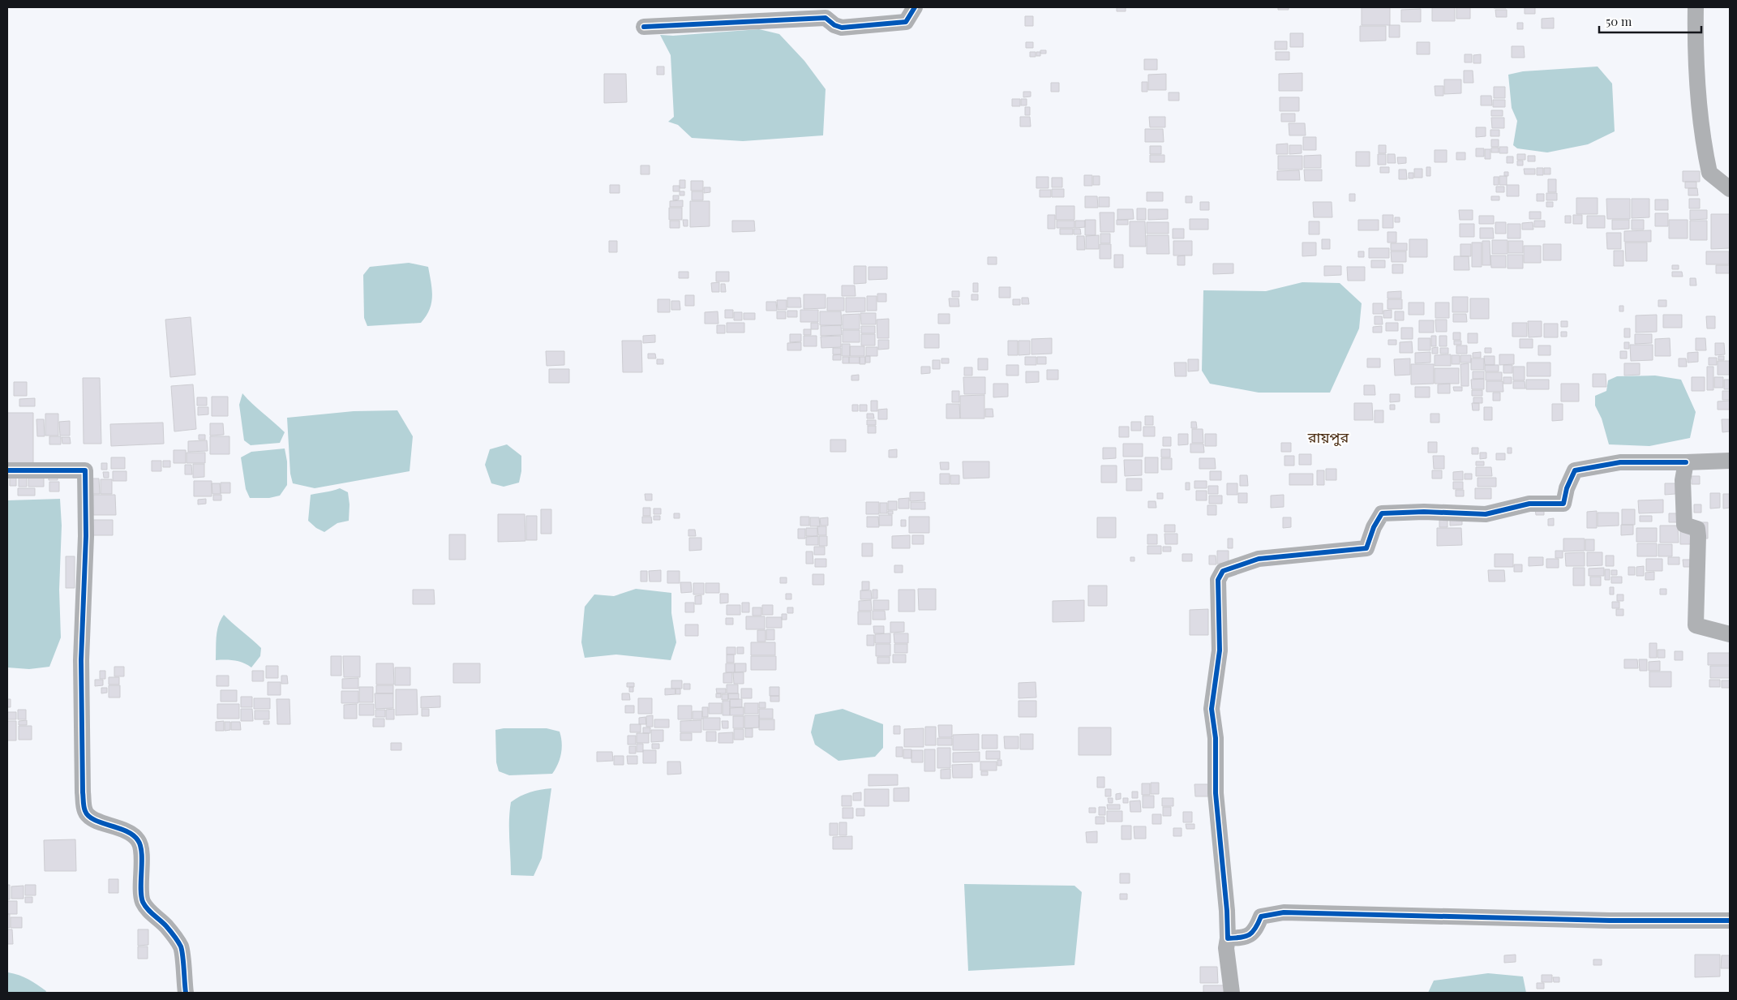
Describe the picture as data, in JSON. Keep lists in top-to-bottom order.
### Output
{
  "districts": ["রায়পুর"],
  "scale_bar": "50 m"
}
